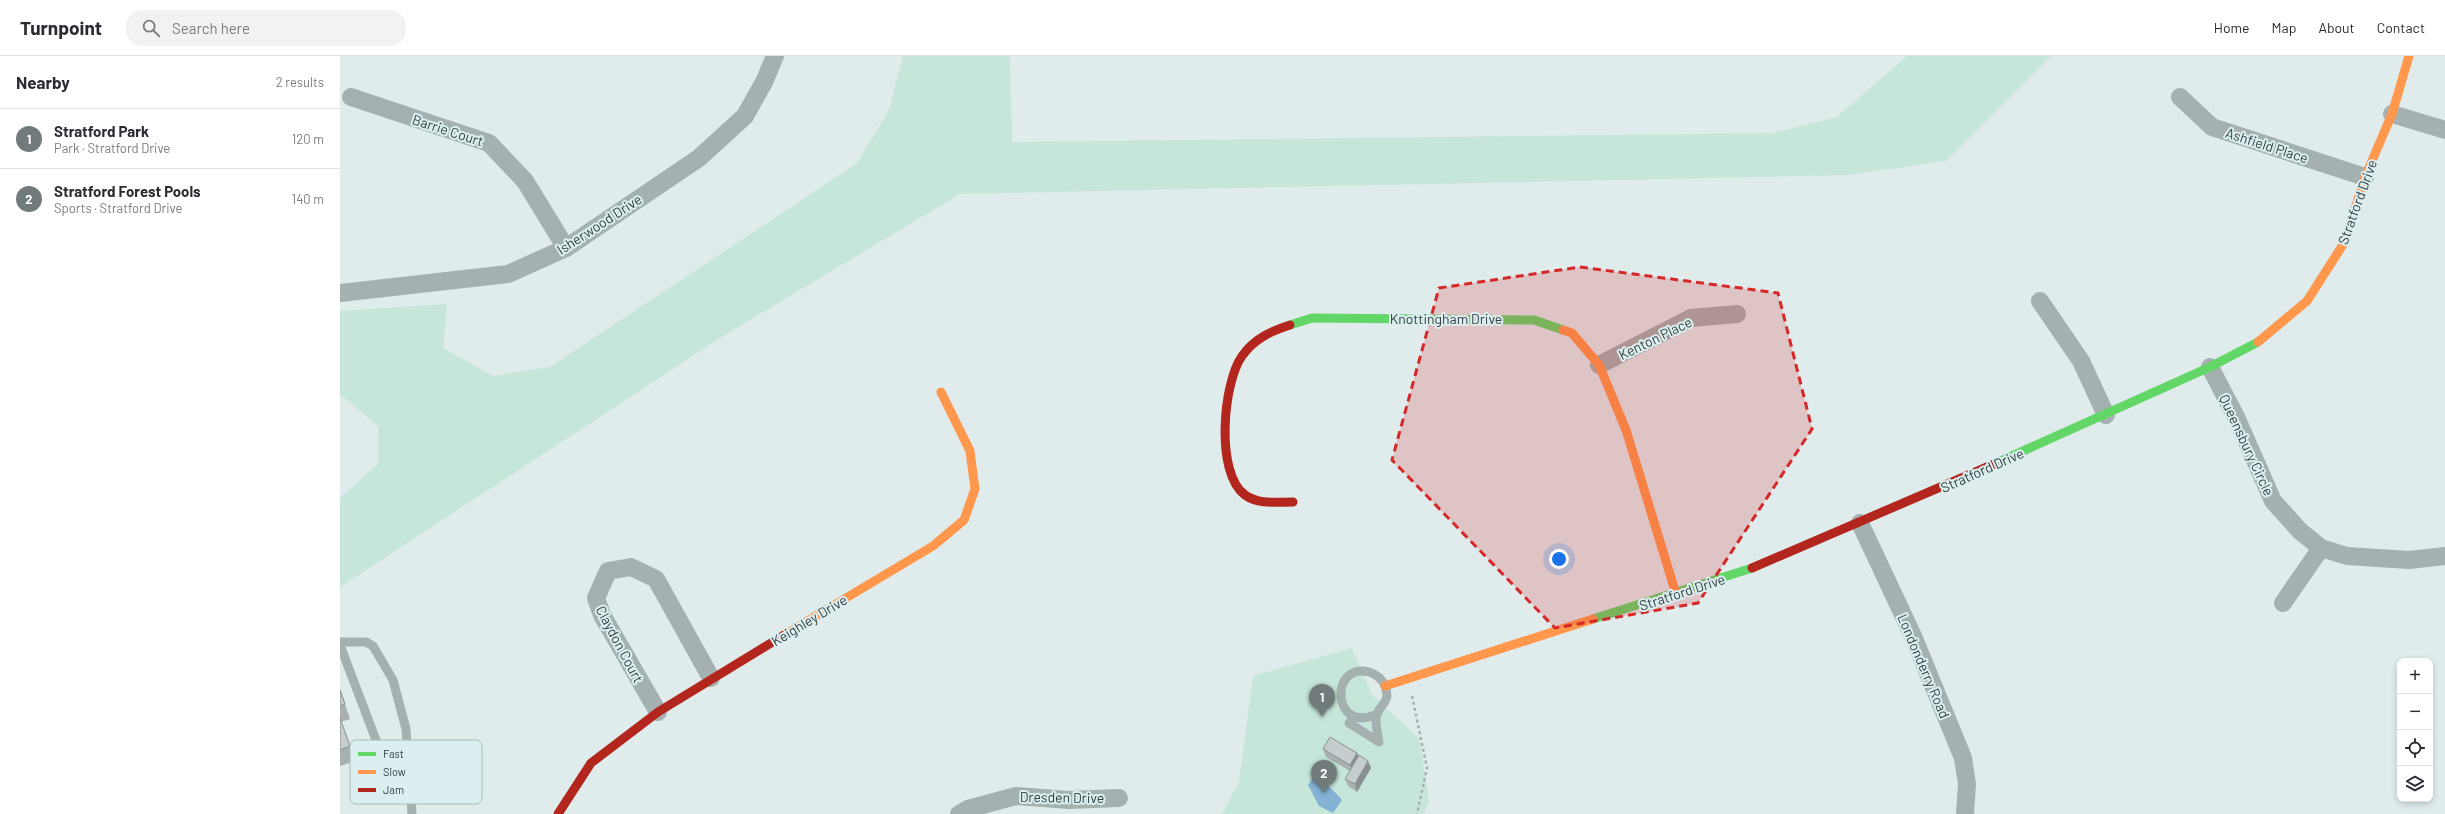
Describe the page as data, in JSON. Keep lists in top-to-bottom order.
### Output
{
  "streets": {
    "street": [
      "Barrie Court",
      "Ashfield Place",
      "Stratford Drive",
      "Isherwood Drive",
      "Knottingham Drive",
      "Kenton Place",
      "Queensbury Circle",
      "Keighley Drive",
      "Claydon Court",
      "Londonderry Road",
      "Dresden Drive"
    ]
  },
  "crossings": [
    ["Barrie Court", "Isherwood Drive"],
    ["Ashfield Place", "Stratford Drive"],
    ["Stratford Drive", "Knottingham Drive"],
    ["Stratford Drive", "Queensbury Circle"],
    ["Stratford Drive", "Londonderry Road"],
    ["Knottingham Drive", "Kenton Place"],
    ["Keighley Drive", "Claydon Court"]
  ],
  "legend": ["Fast", "Slow", "Jam"],
  "page": {
    "header": "Turnpoint",
    "search": "Search here",
    "nav": [
      "Home",
      "Map",
      "About",
      "Contact"
    ],
    "heading": ["Nearby", "2 results"],
    "list": [
      {
        "mark": "1",
        "name": "Stratford Park",
        "note": "Park · Stratford Drive",
        "value": "120 m"
      },
      {
        "mark": "2",
        "name": "Stratford Forest Pools",
        "note": "Sports · Stratford Drive",
        "value": "140 m"
      }
    ],
    "map_buttons": ["+", "−"],
    "pins": ["1", "2"]
  }
}
